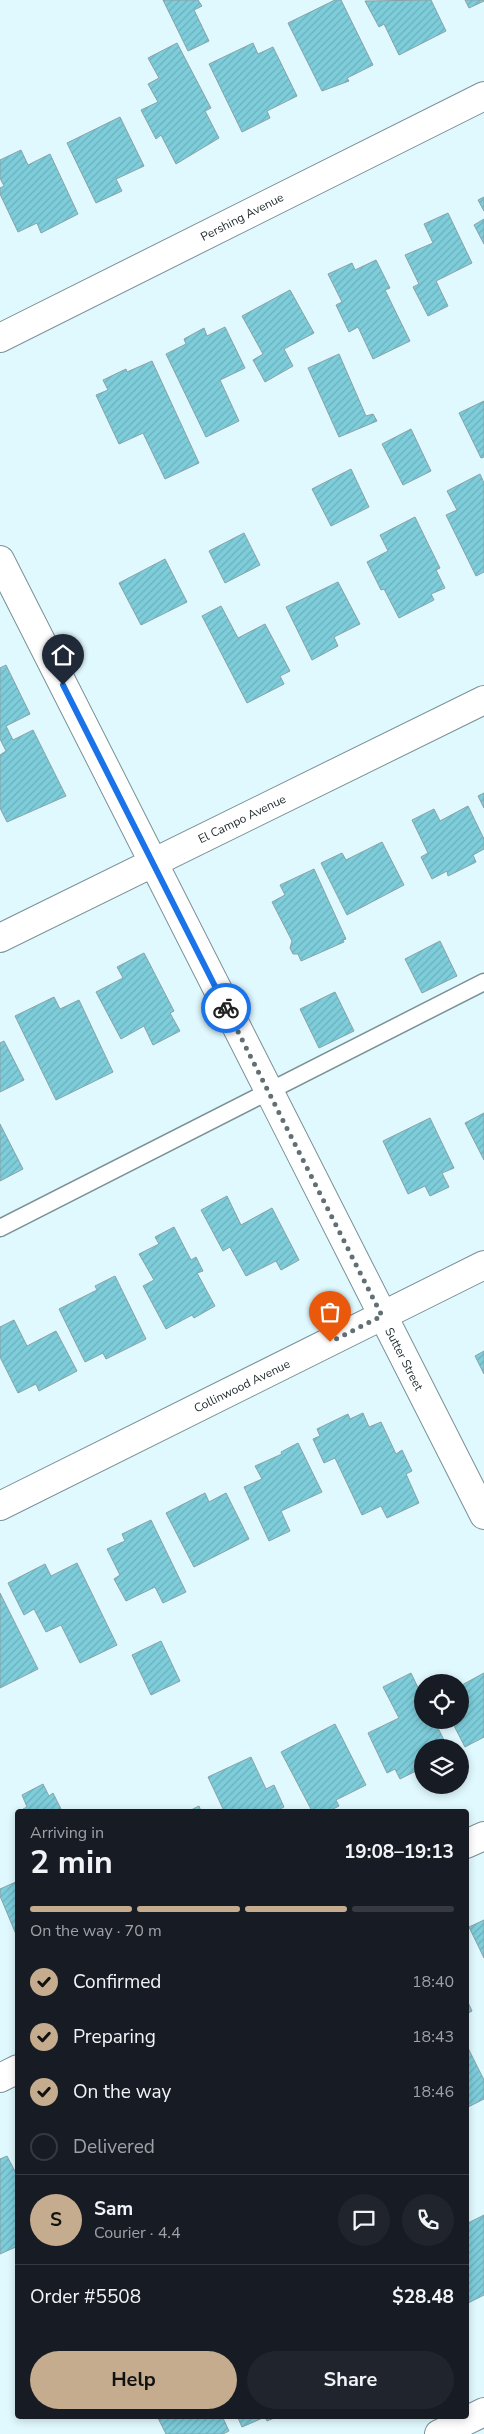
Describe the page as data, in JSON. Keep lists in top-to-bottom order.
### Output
{
  "streets": {
    "street": [
      "Pershing Avenue",
      "El Campo Avenue",
      "Sutter Street",
      "Collinwood Avenue"
    ]
  },
  "crossings": [
    ["El Campo Avenue", "Sutter Street"],
    ["Sutter Street", "Collinwood Avenue"]
  ],
  "page": {
    "heading": ["2 min", "Arriving in", "19:08–19:13"],
    "panel": [
      "Sam",
      "Courier · 4.4",
      "Order #5508",
      "$28.48"
    ],
    "bar": "On the way · 70 m",
    "list": [
      ["Confirmed", "18:40"],
      ["Preparing", "18:43"],
      ["On the way", "18:46"],
      "Delivered"
    ],
    "round": "S",
    "buttons": ["Help", "Share"]
  }
}
